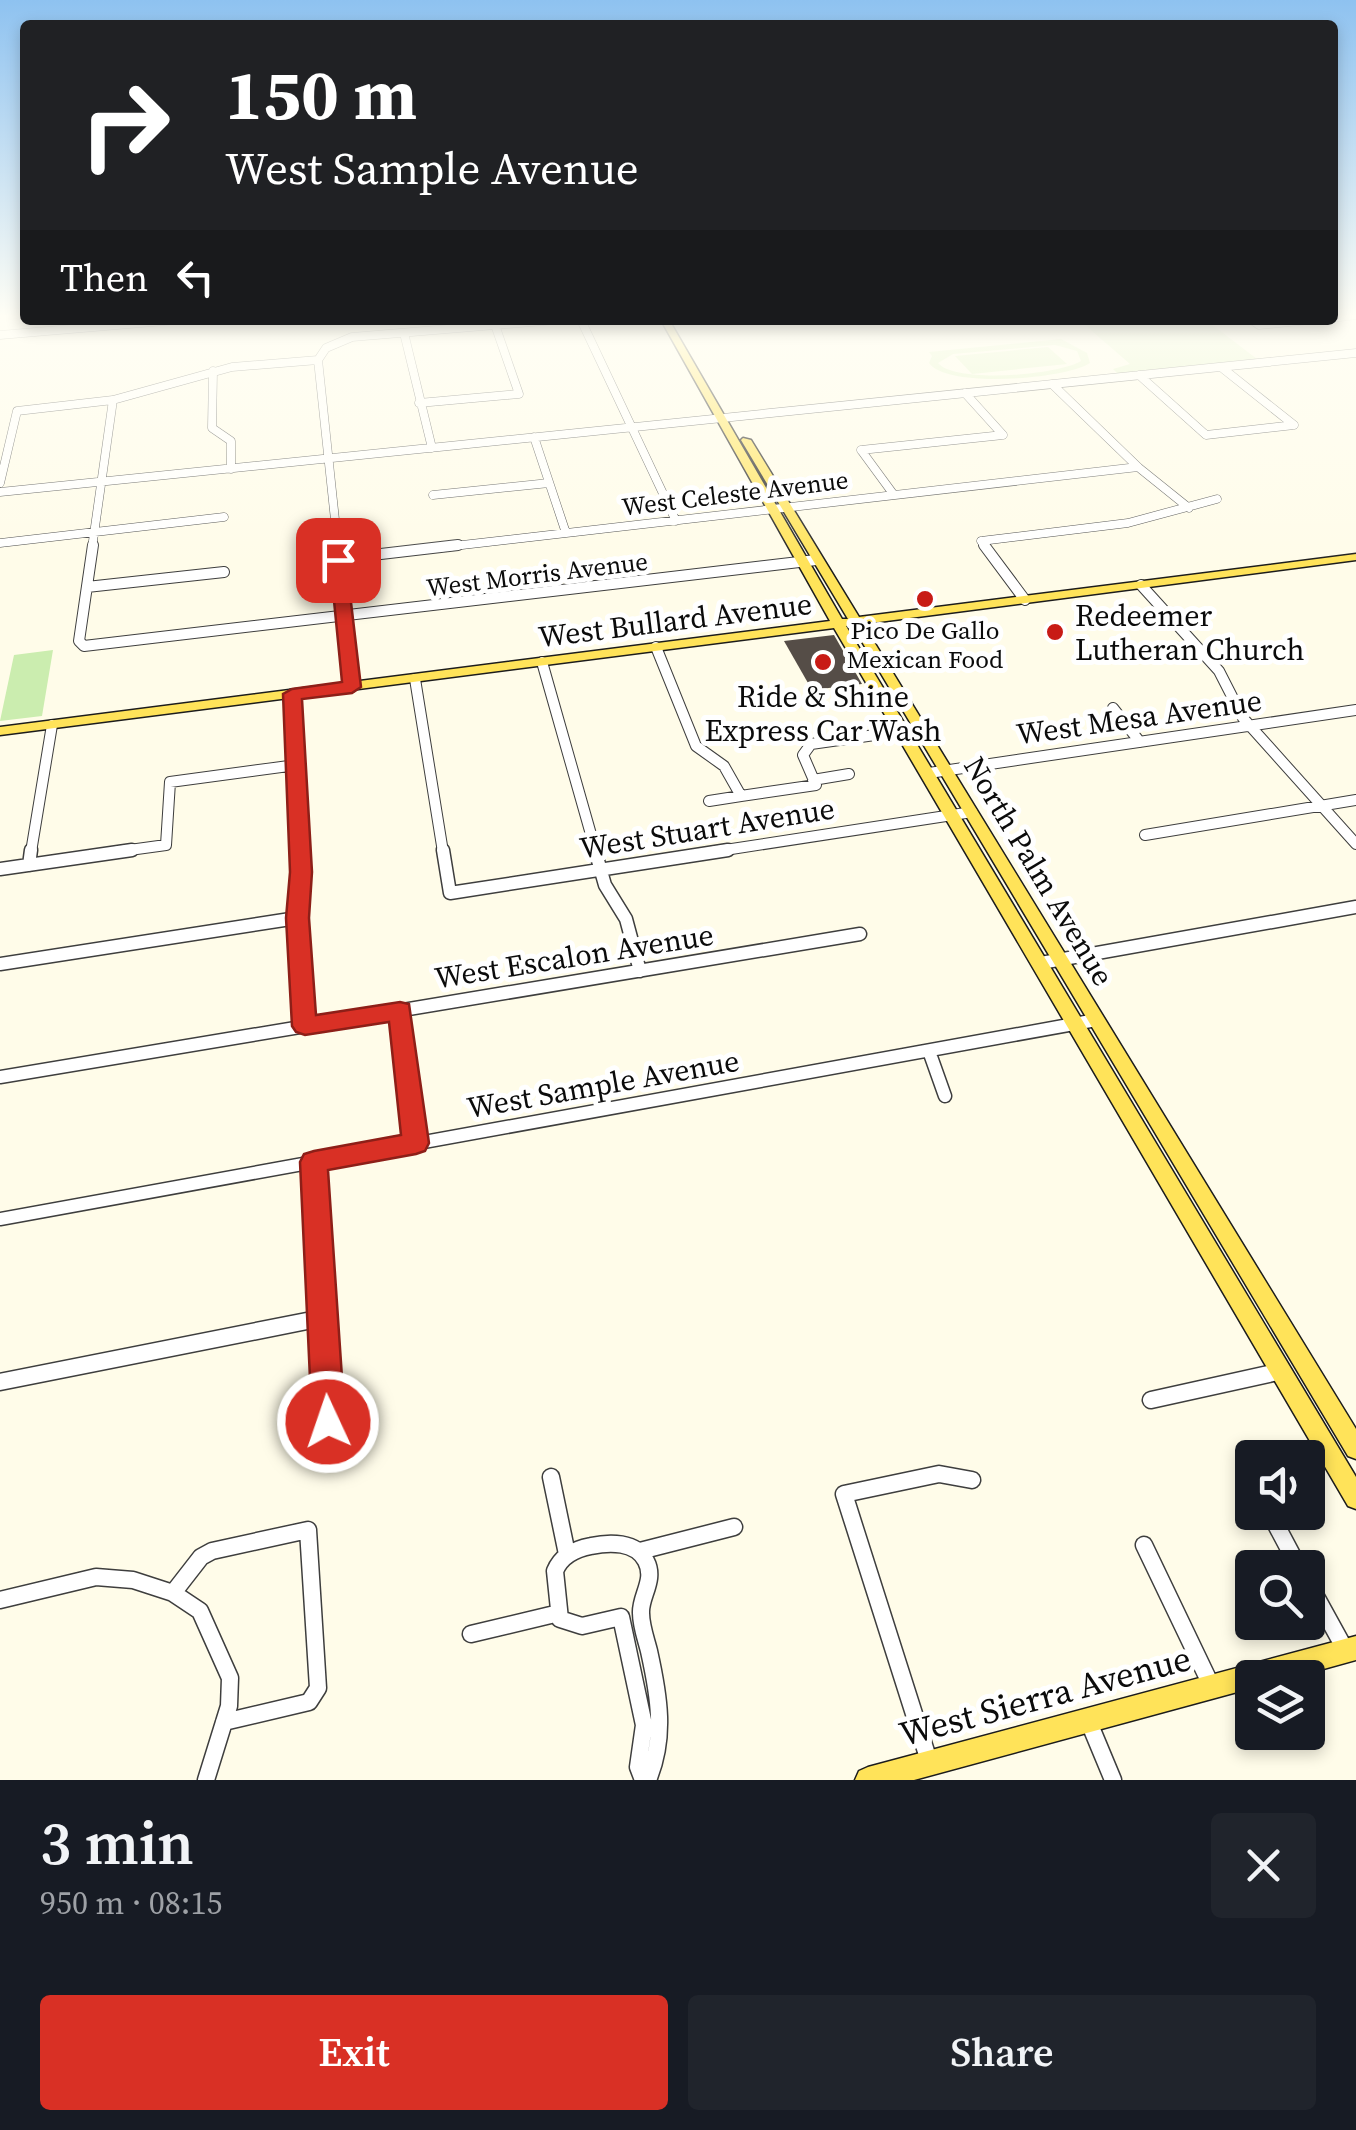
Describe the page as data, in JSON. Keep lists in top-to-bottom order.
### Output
{
  "streets": {
    "main road": ["West Bullard Avenue", "North Palm Avenue", "West Sierra Avenue"],
    "street": [
      "West Celeste Avenue",
      "West Morris Avenue",
      "West Mesa Avenue",
      "West Stuart Avenue",
      "West Escalon Avenue",
      "West Sample Avenue"
    ]
  },
  "crossings": [
    ["West Celeste Avenue", "North Palm Avenue"],
    ["West Morris Avenue", "North Palm Avenue"],
    ["West Bullard Avenue", "West Stuart Avenue"],
    ["West Bullard Avenue", "North Palm Avenue"],
    ["West Mesa Avenue", "North Palm Avenue"],
    ["West Stuart Avenue", "North Palm Avenue"],
    ["North Palm Avenue", "West Sample Avenue"]
  ],
  "places": ["Pico De Gallo Mexican Food", "Redeemer Lutheran Church", "Ride & Shine Express Car Wash"],
  "page": {
    "turn": ["150 m", "West Sample Avenue"],
    "then": "Then",
    "heading": ["3 min", "950 m · 08:15"],
    "buttons": ["Exit", "Share"]
  }
}
